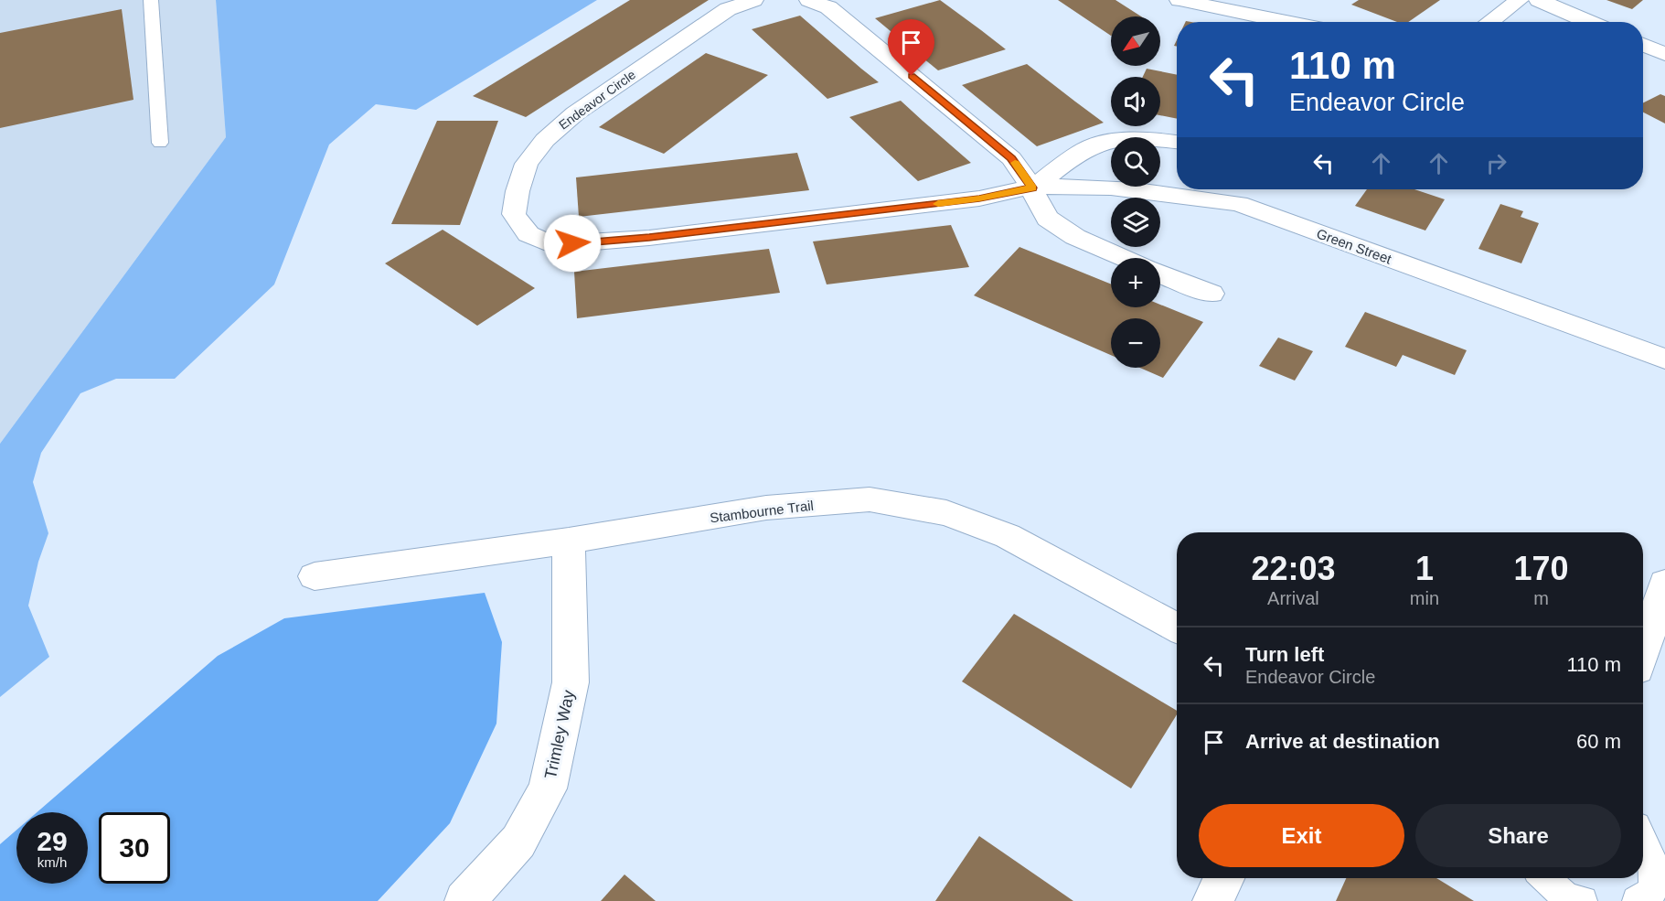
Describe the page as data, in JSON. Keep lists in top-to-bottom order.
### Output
{
  "streets": {
    "street": [
      "Endeavor Circle",
      "Green Street",
      "Stambourne Trail",
      "Trimley Way"
    ]
  },
  "crossings": [
    ["Endeavor Circle", "Green Street"],
    ["Stambourne Trail", "Trimley Way"]
  ],
  "north": "bottom left",
  "page": {
    "map_buttons": ["+", "−"],
    "turn": ["110 m", "Endeavor Circle"],
    "eta": [
      "22:03",
      "Arrival",
      "1",
      "min",
      "170",
      "m"
    ],
    "list": [
      {
        "name": "Turn left",
        "note": "Endeavor Circle",
        "value": "110 m"
      },
      {
        "name": "Arrive at destination",
        "value": "60 m"
      }
    ],
    "buttons": ["Exit", "Share"],
    "speed": "29 km/h",
    "limit": "30"
  }
}
